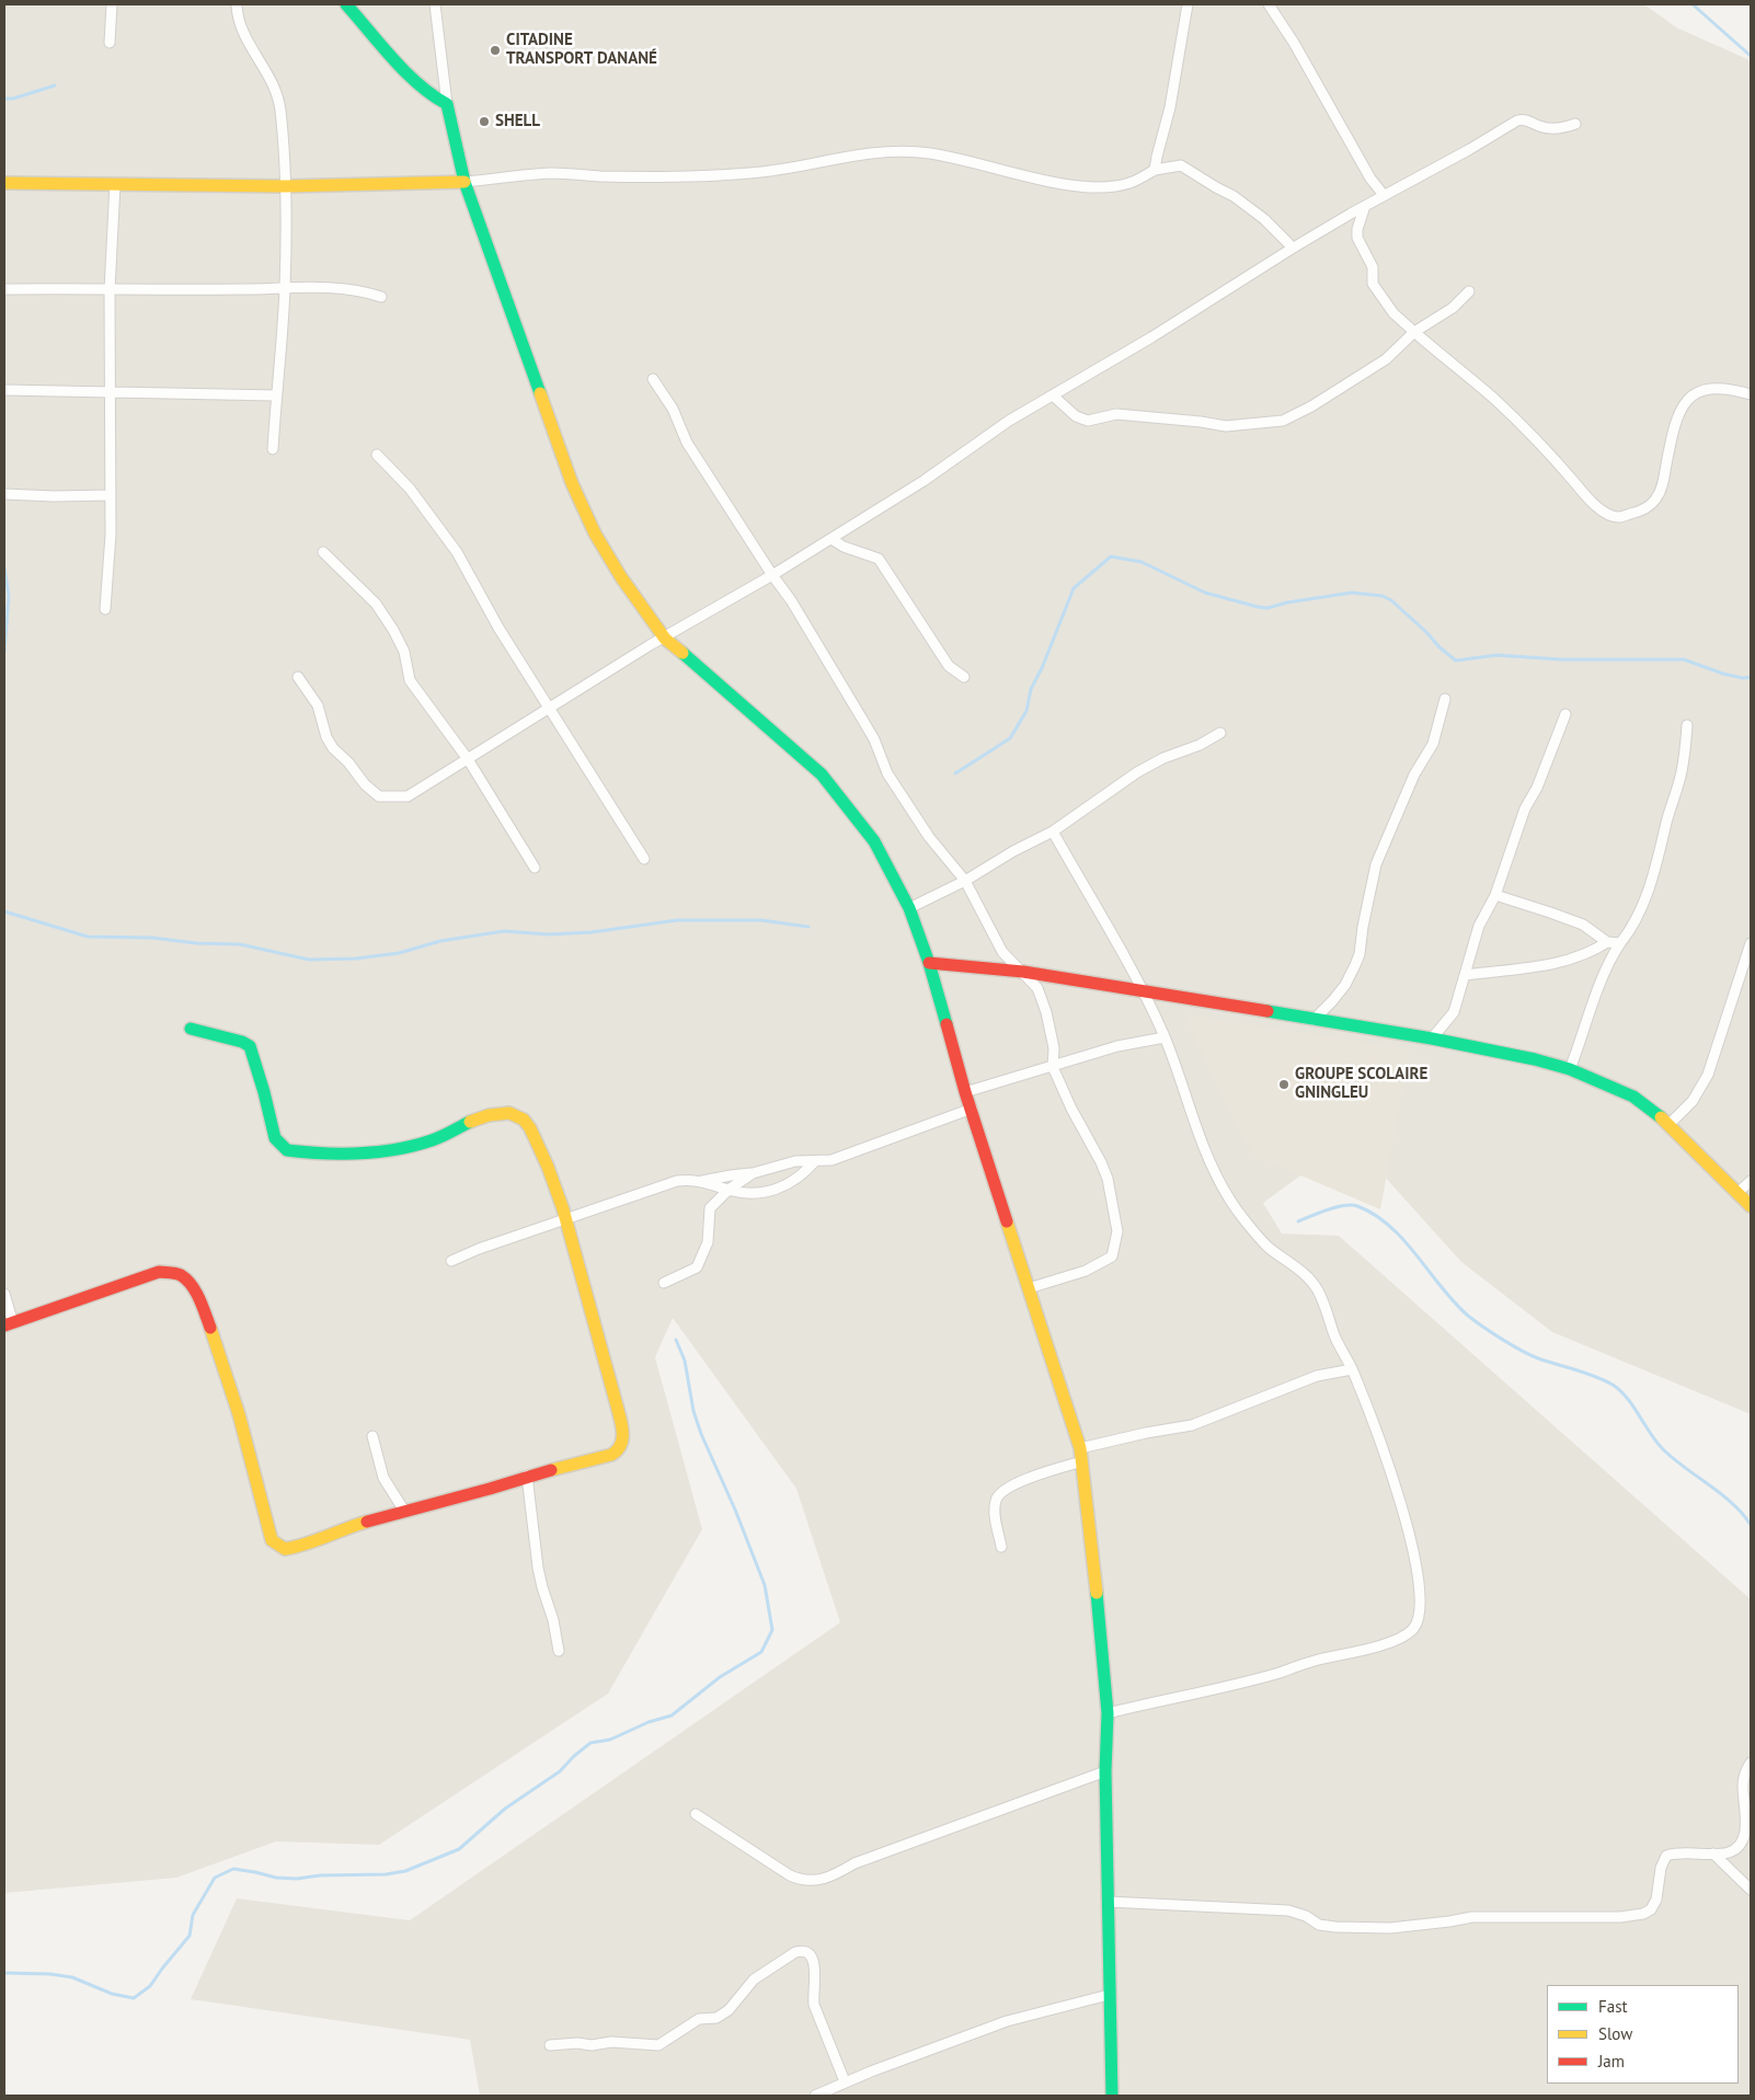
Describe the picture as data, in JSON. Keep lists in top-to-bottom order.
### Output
{
  "places": ["CITADINE TRANSPORT DANANÉ", "SHELL", "GROUPE SCOLAIRE GNINGLEU"],
  "legend": ["Fast", "Slow", "Jam"]
}
